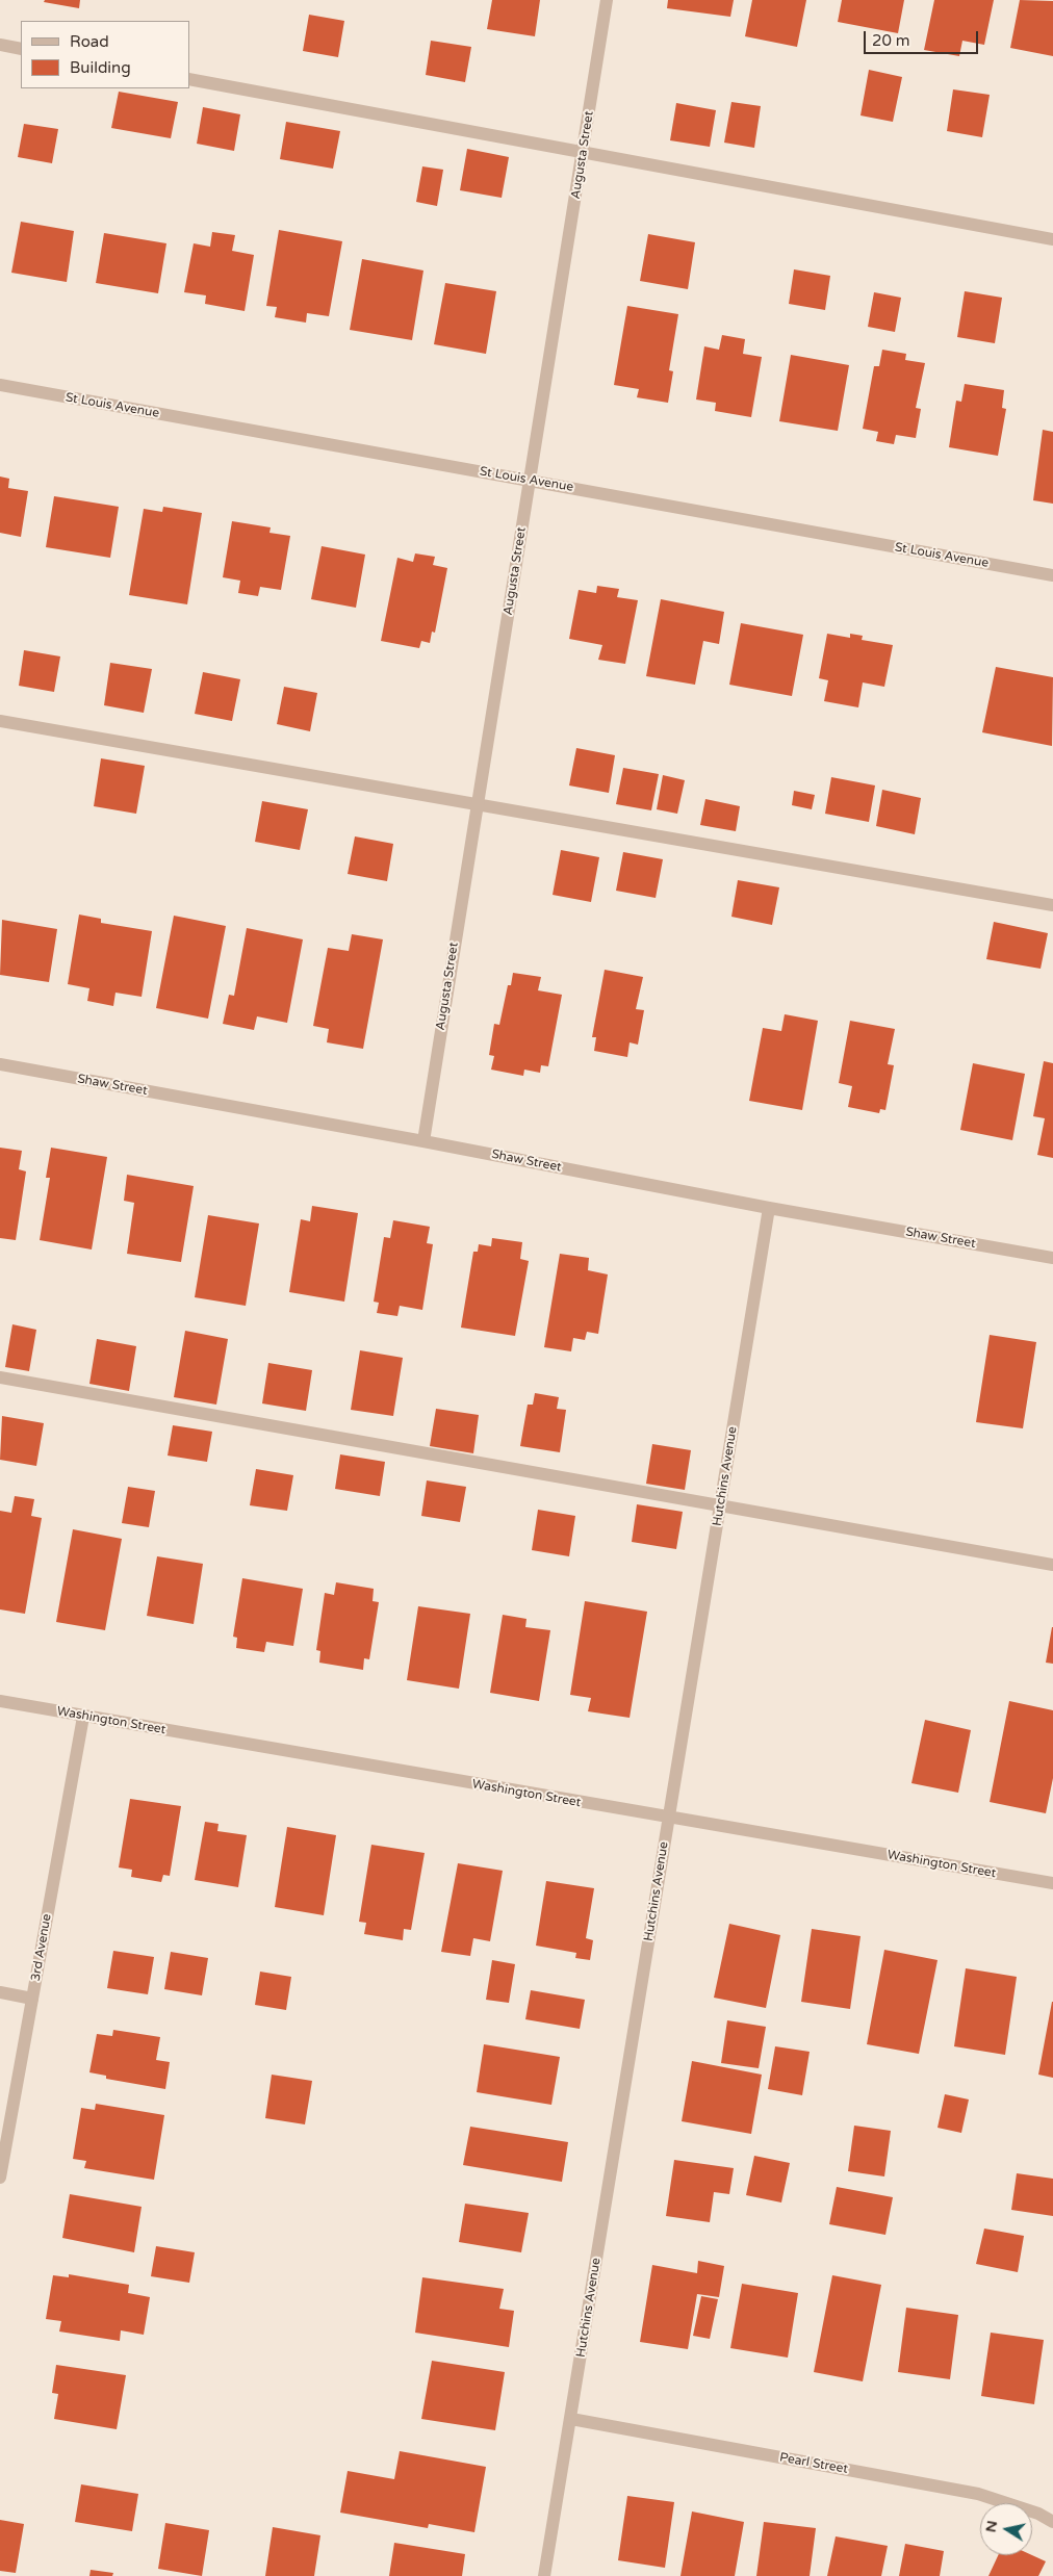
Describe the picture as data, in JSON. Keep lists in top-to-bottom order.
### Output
{
  "streets": {
    "street": [
      "Augusta Street",
      "St Louis Avenue",
      "Shaw Street",
      "Hutchins Avenue",
      "Washington Street",
      "3rd Avenue",
      "Pearl Street"
    ]
  },
  "crossings": [
    ["Augusta Street", "St Louis Avenue"],
    ["Augusta Street", "Shaw Street"],
    ["Shaw Street", "Hutchins Avenue"],
    ["Hutchins Avenue", "Washington Street"],
    ["Hutchins Avenue", "Pearl Street"],
    ["Washington Street", "3rd Avenue"]
  ],
  "legend": ["Road", "Building"],
  "scale_bar": "20 m",
  "north": "left"
}
